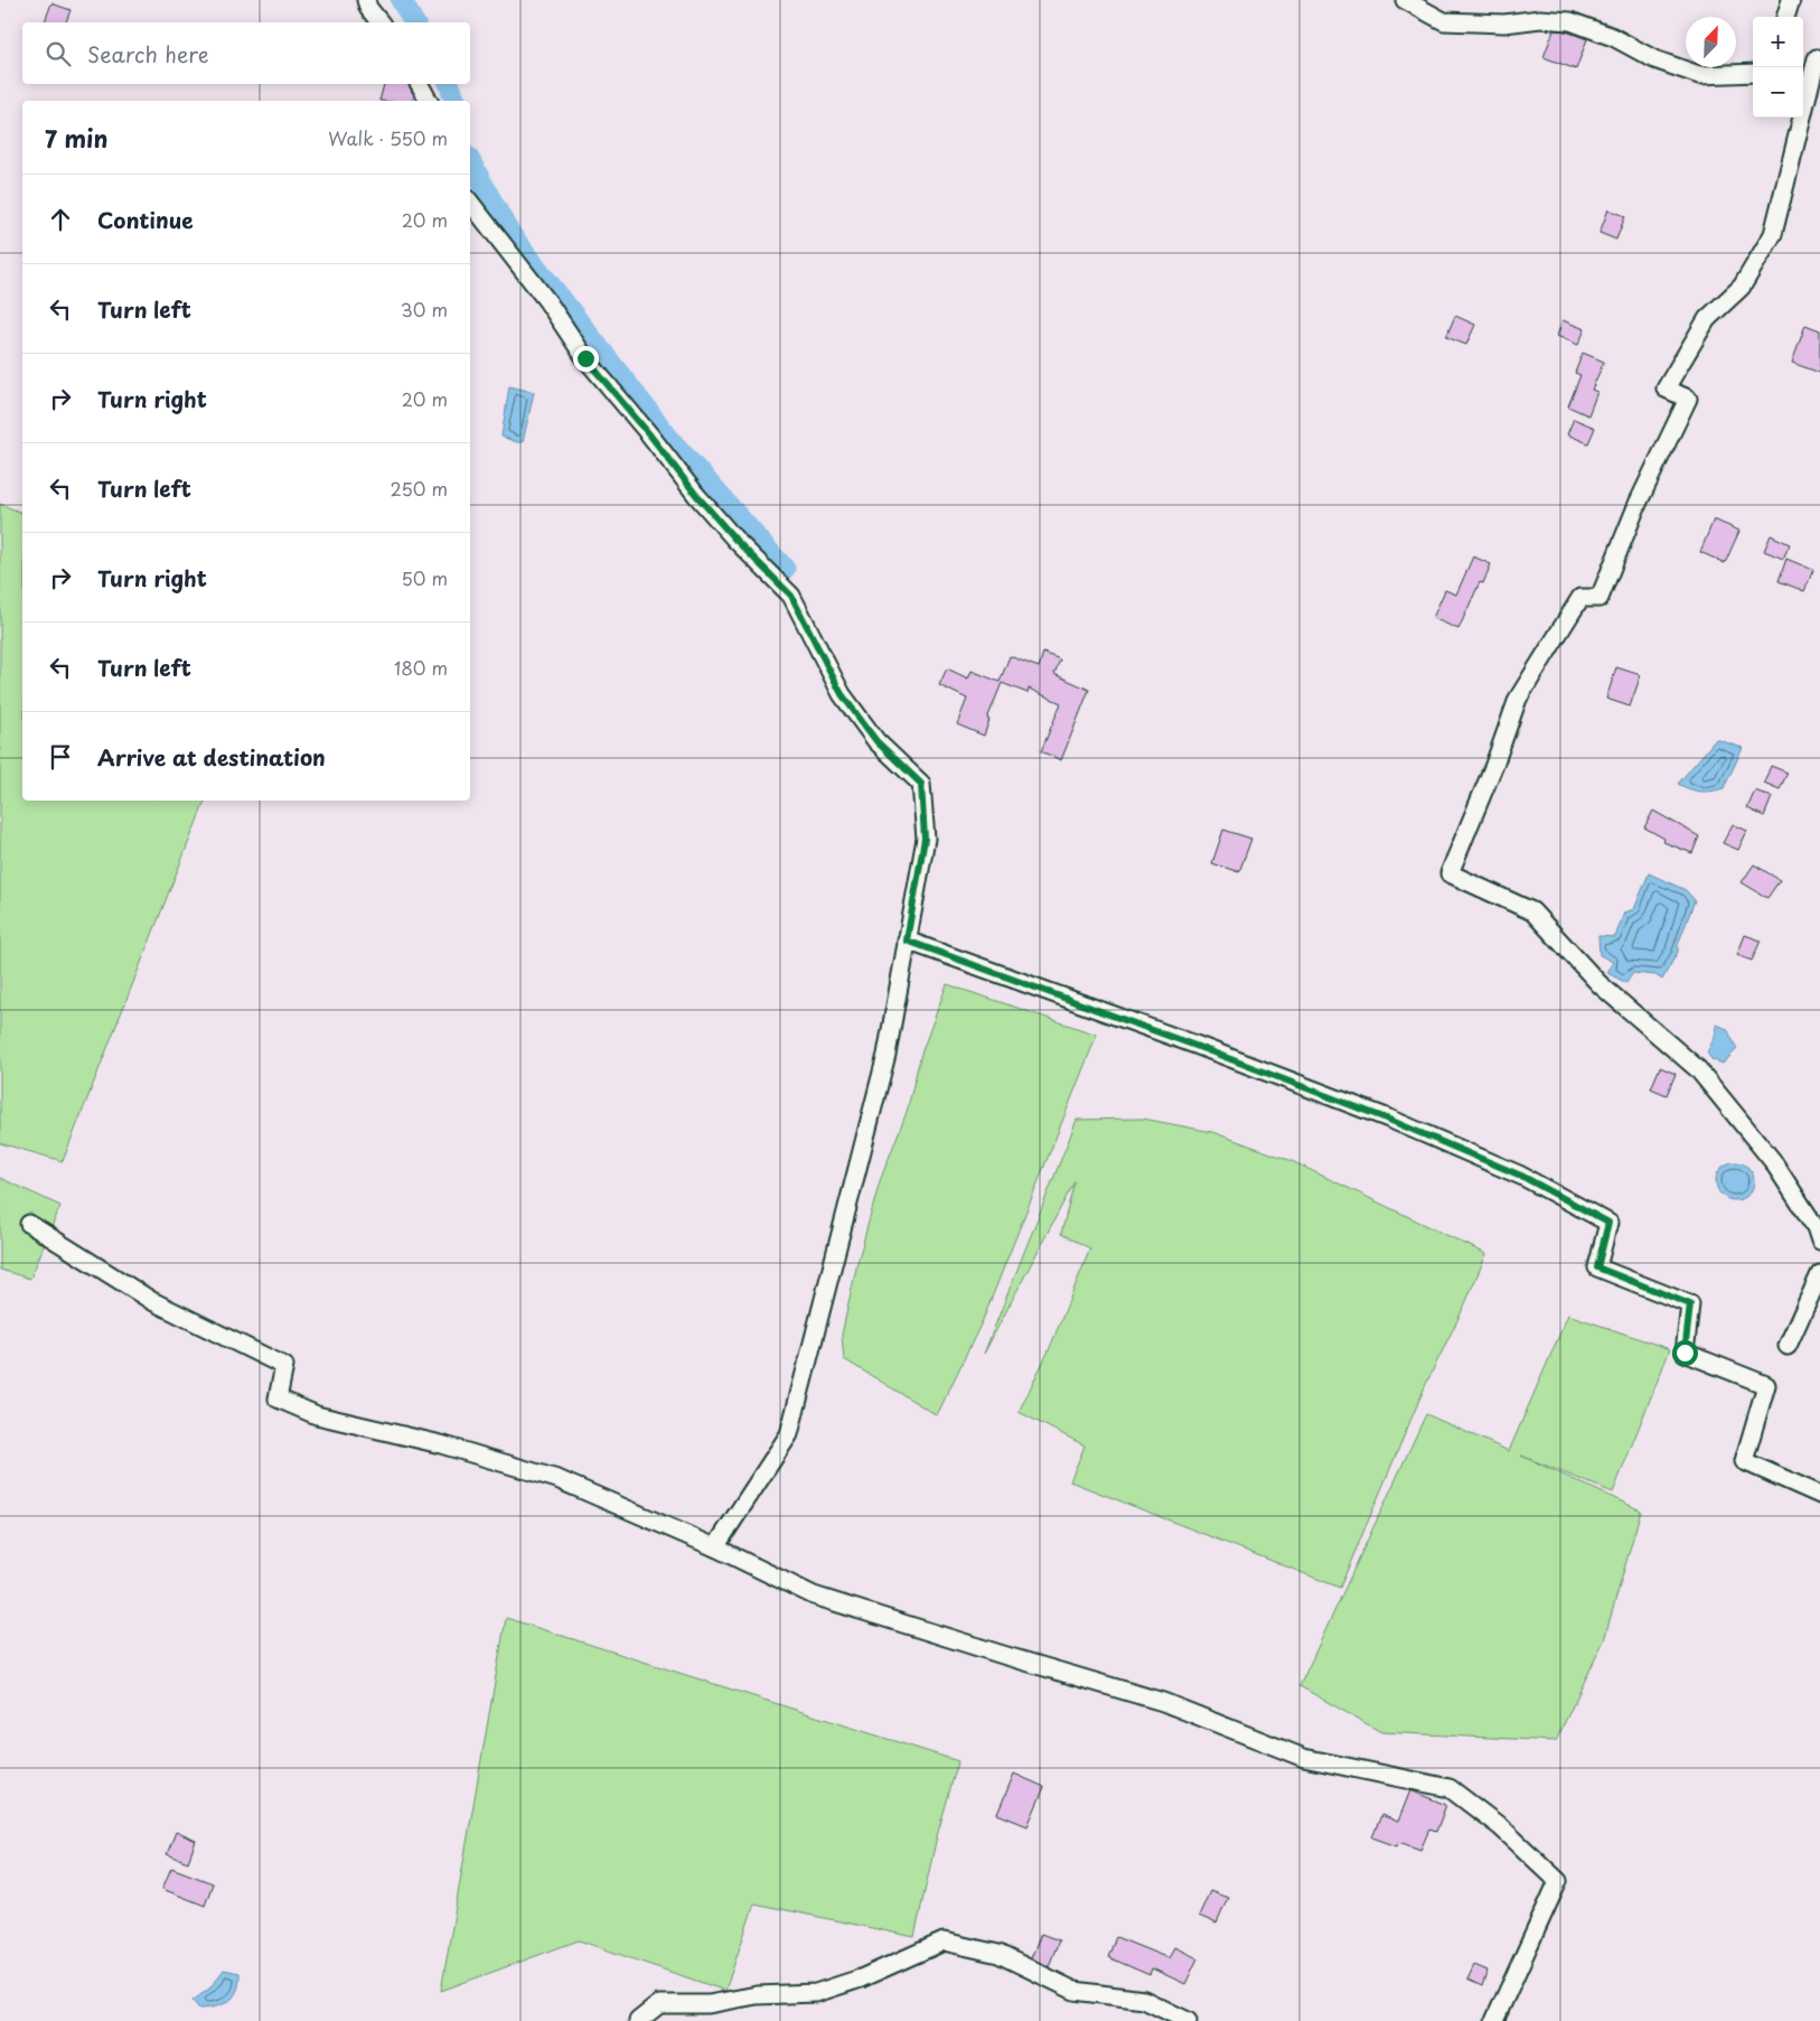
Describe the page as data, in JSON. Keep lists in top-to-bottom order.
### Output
{
  "north": "top right",
  "page": {
    "map_buttons": ["+", "−"],
    "search": "Search here",
    "heading": ["7 min", "Walk · 550 m"],
    "list": [
      ["Continue", "20 m"],
      ["Turn left", "30 m"],
      ["Turn right", "20 m"],
      ["Turn left", "250 m"],
      ["Turn right", "50 m"],
      ["Turn left", "180 m"],
      "Arrive at destination"
    ]
  }
}
